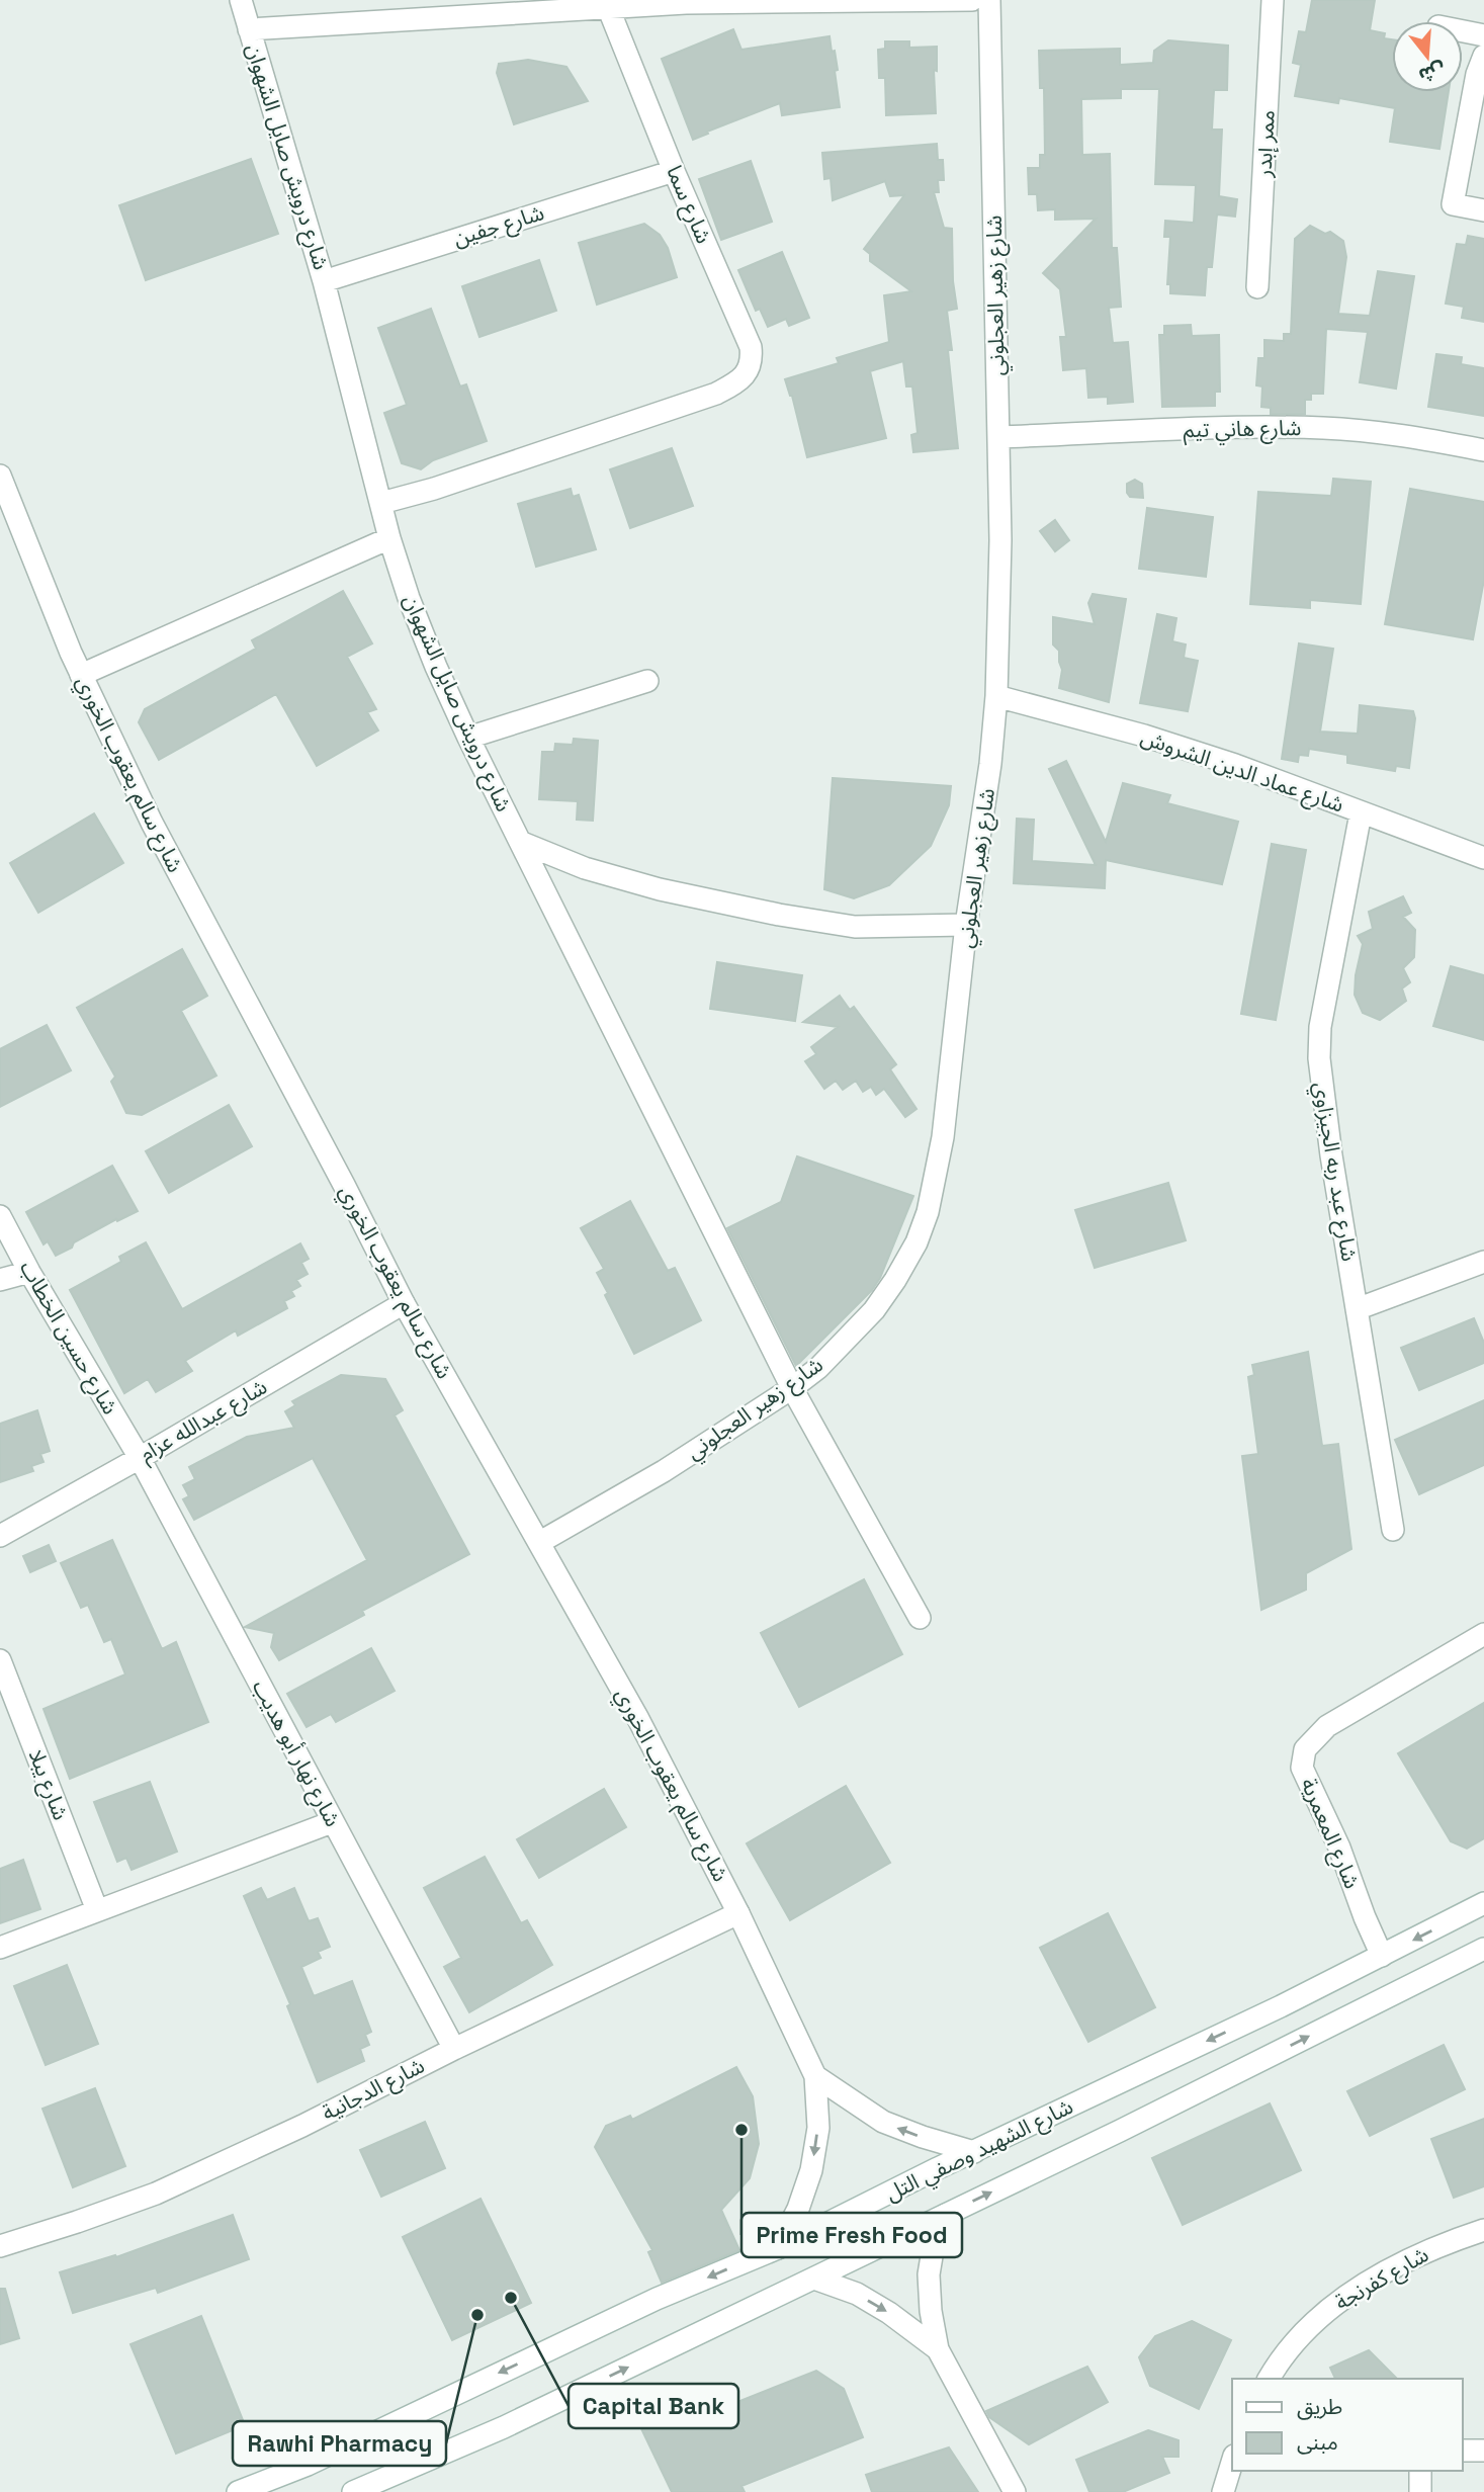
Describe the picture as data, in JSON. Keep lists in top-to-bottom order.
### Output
{
  "streets": {
    "street": [
      "ممر إبدر",
      "شارع درويش صايل الشهوان",
      "شارع سما",
      "شارع جفين",
      "شارع زهير العجلوني",
      "شارع هاني تيم",
      "شارع عماد الدين الشروش",
      "شارع سالم يعقوب الخوري",
      "شارع عبد ربه الجيزاوي",
      "شارع حسين الخطاب",
      "شارع عبدالله عزام",
      "شارع نهار أبو هديب",
      "شارع يبلا",
      "شارع المعمرية",
      "شارع الدجانية",
      "شارع الشهيد وصفي التل",
      "شارع كفرنجة"
    ]
  },
  "crossings": [
    ["شارع درويش صايل الشهوان", "شارع سما"],
    ["شارع درويش صايل الشهوان", "شارع جفين"],
    ["شارع درويش صايل الشهوان", "شارع زهير العجلوني"],
    ["شارع سما", "شارع جفين"],
    ["شارع زهير العجلوني", "شارع هاني تيم"],
    ["شارع زهير العجلوني", "شارع عماد الدين الشروش"],
    ["شارع زهير العجلوني", "شارع سالم يعقوب الخوري"],
    ["شارع عماد الدين الشروش", "شارع عبد ربه الجيزاوي"],
    ["شارع سالم يعقوب الخوري", "شارع عبدالله عزام"],
    ["شارع سالم يعقوب الخوري", "شارع الدجانية"],
    ["شارع سالم يعقوب الخوري", "شارع الشهيد وصفي التل"],
    ["شارع حسين الخطاب", "شارع عبدالله عزام"],
    ["شارع حسين الخطاب", "شارع نهار أبو هديب"],
    ["شارع عبدالله عزام", "شارع نهار أبو هديب"],
    ["شارع نهار أبو هديب", "شارع الدجانية"],
    ["شارع المعمرية", "شارع الشهيد وصفي التل"]
  ],
  "places": ["Prime Fresh Food", "Capital Bank", "Rawhi Pharmacy"],
  "legend": ["طريق", "مبنى"],
  "north": "bottom"
}
